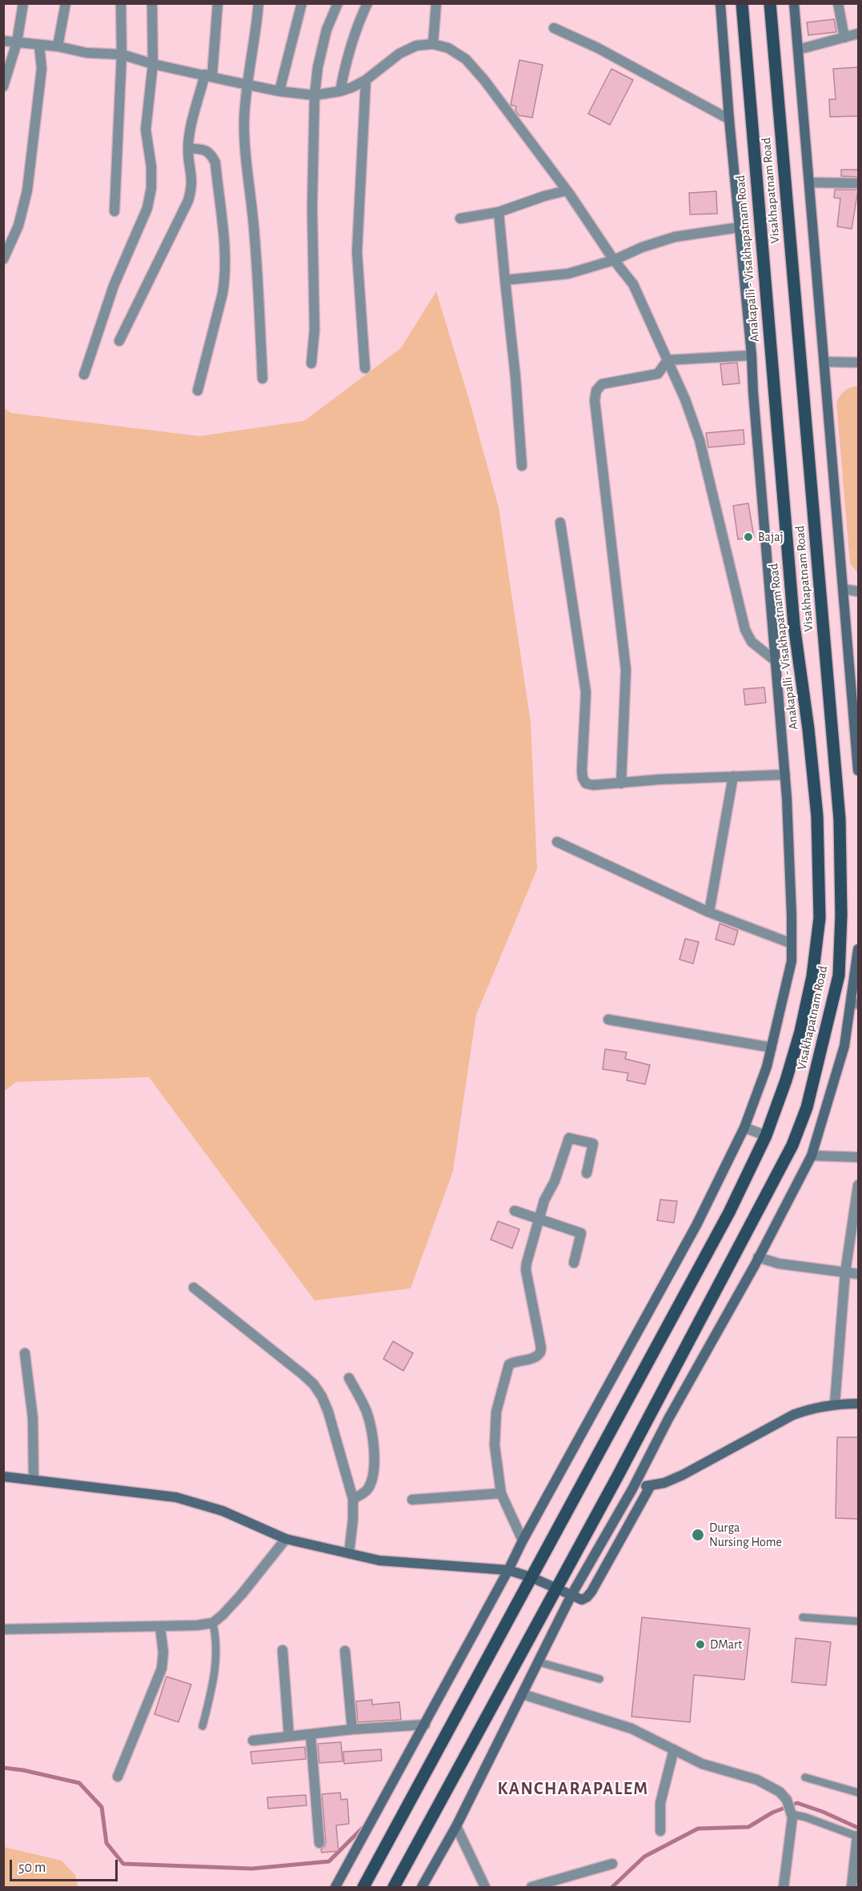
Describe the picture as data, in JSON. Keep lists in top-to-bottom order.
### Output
{
  "streets": {
    "main road": ["Visakhapatnam Road", "Anakapalli - Visakhapatnam Road"]
  },
  "districts": ["KANCHARAPALEM"],
  "places": ["Bajaj", "Durga Nursing Home", "DMart"],
  "scale_bar": "50 m"
}
